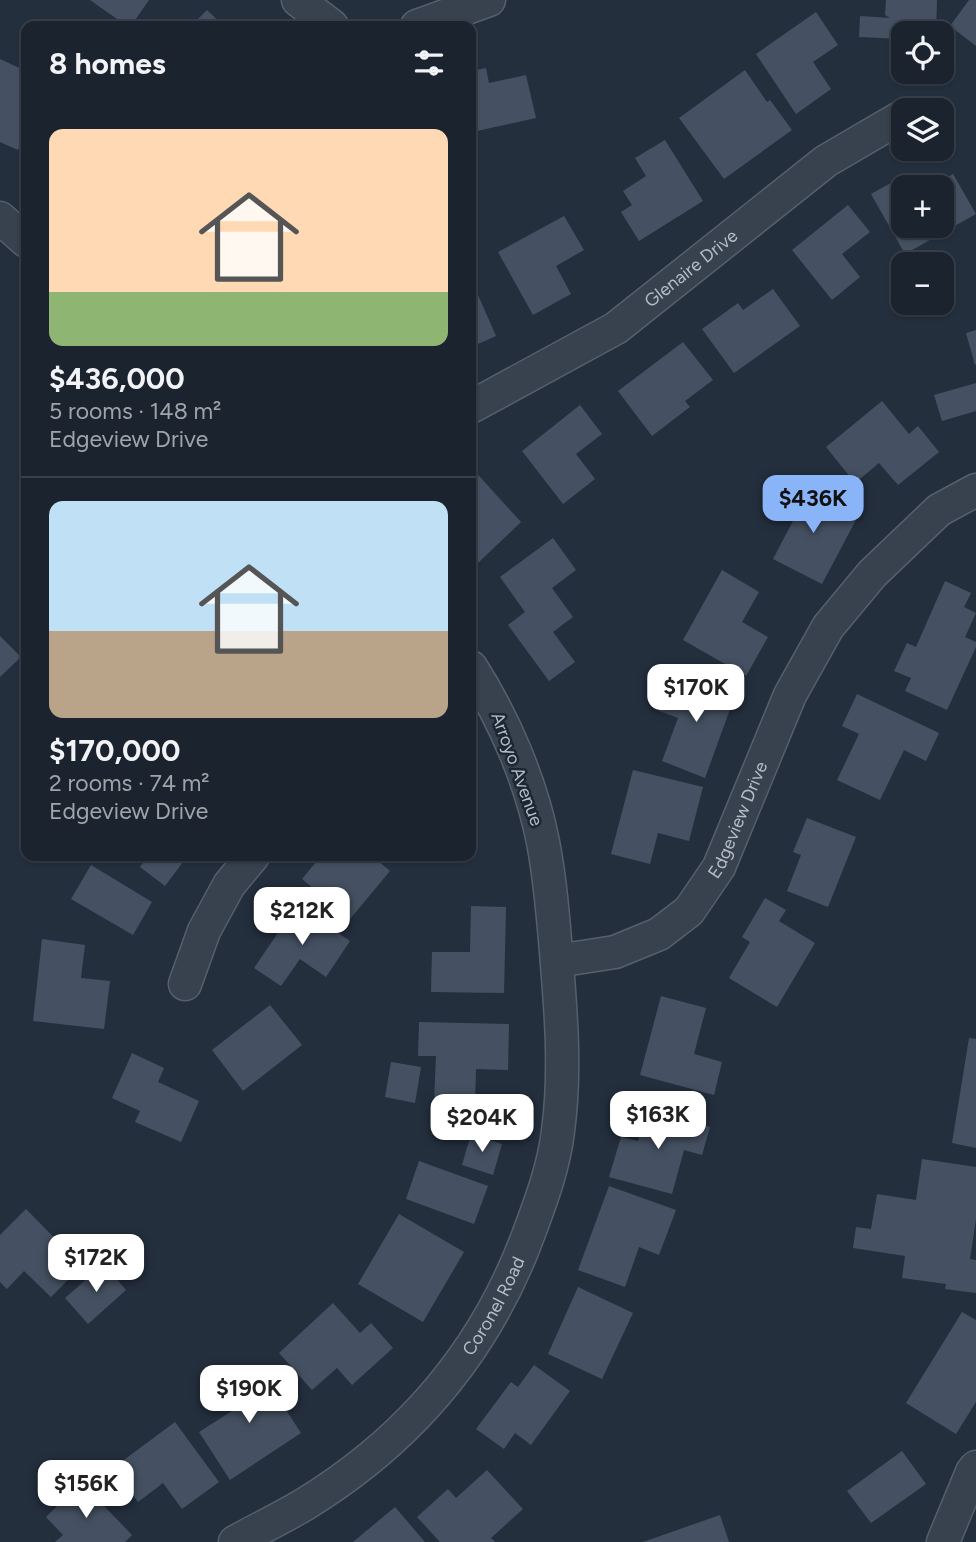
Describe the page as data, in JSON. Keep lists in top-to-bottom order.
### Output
{
  "streets": {
    "street": [
      "Glenaire Drive",
      "Arroyo Avenue",
      "Edgeview Drive",
      "Coronel Road"
    ]
  },
  "crossings": [
    ["Arroyo Avenue", "Edgeview Drive"],
    ["Arroyo Avenue", "Coronel Road"],
    ["Edgeview Drive", "Coronel Road"]
  ],
  "page": {
    "map_buttons": ["+", "−"],
    "heading": "8 homes",
    "list": [
      {
        "name": "$436,000",
        "note": "5 rooms · 148 m² · Edgeview Drive"
      },
      {
        "name": "$170,000",
        "note": "2 rooms · 74 m² · Edgeview Drive"
      }
    ],
    "price": [
      "$436K",
      "$170K",
      "$212K",
      "$163K",
      "$204K",
      "$172K",
      "$190K",
      "$156K"
    ]
  }
}
